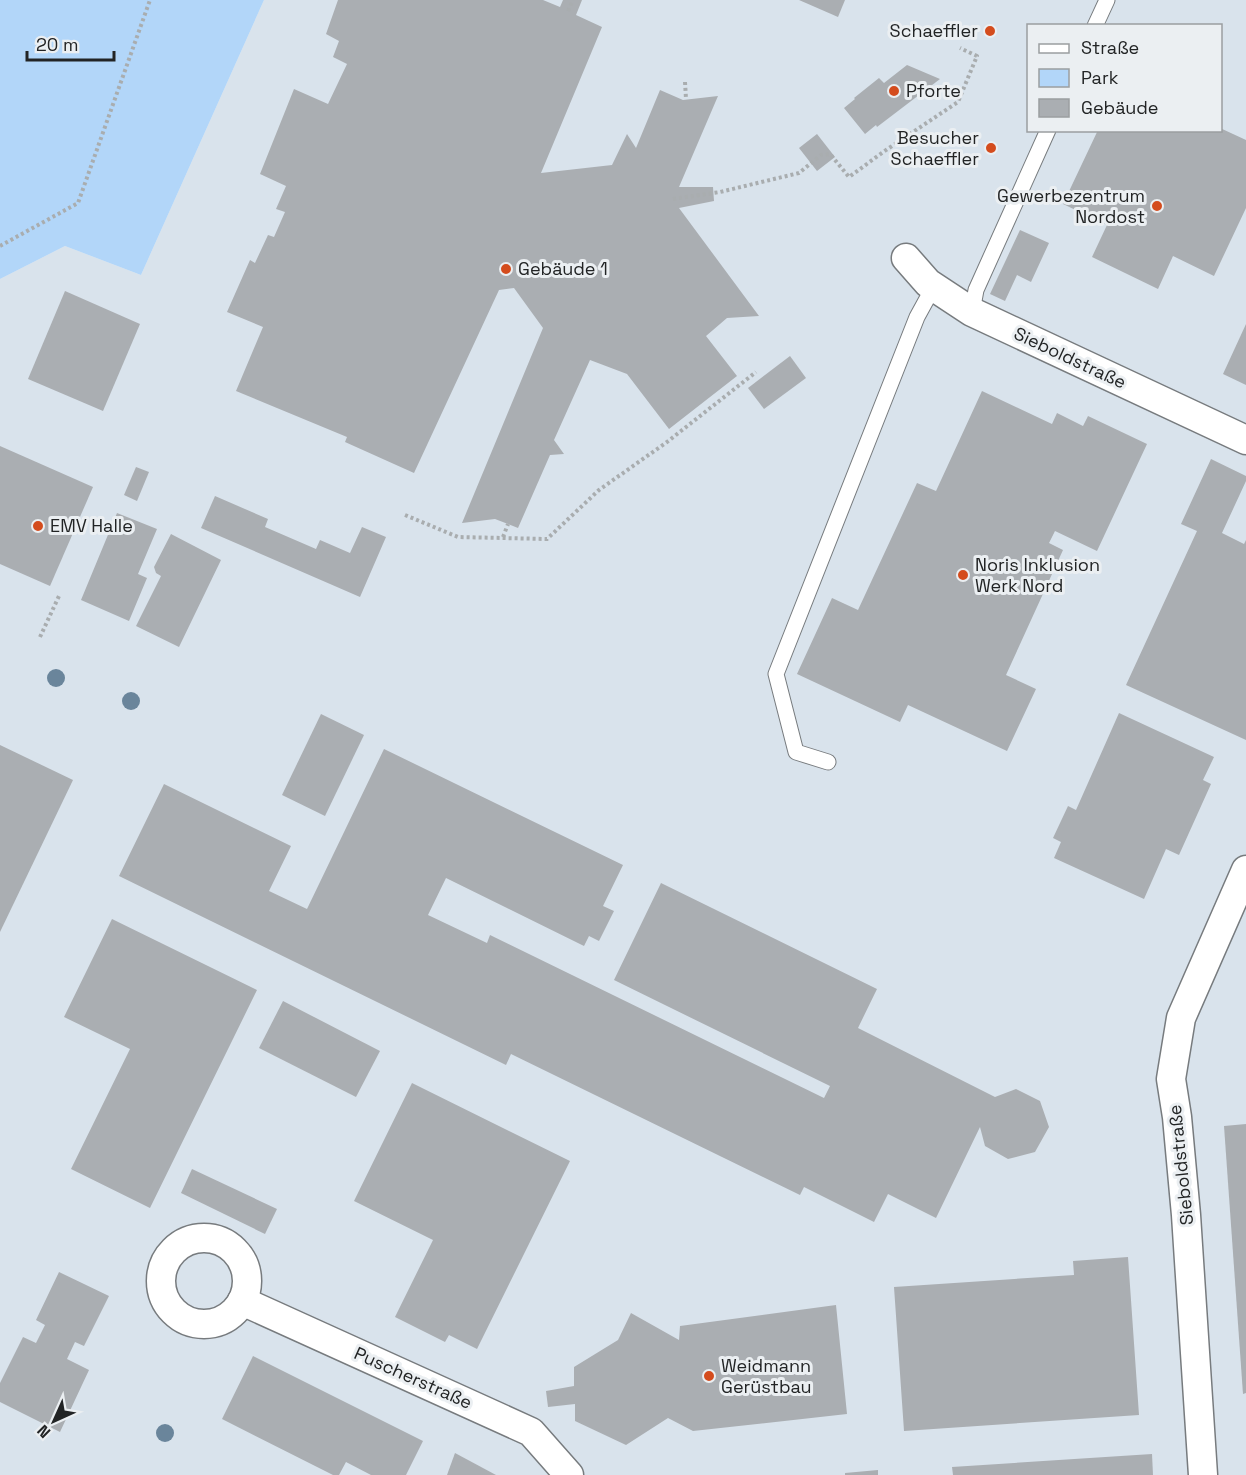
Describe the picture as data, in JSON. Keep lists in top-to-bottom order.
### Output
{
  "streets": {
    "street": ["Sieboldstraße", "Puscherstraße"]
  },
  "places": [
    "Schaeffler",
    "Pforte",
    "Besucher Schaeffler",
    "Gewerbezentrum Nordost",
    "Gebäude 1",
    "EMV Halle",
    "Noris Inklusion Werk Nord",
    "Weidmann Gerüstbau"
  ],
  "legend": ["Straße", "Park", "Gebäude"],
  "scale_bar": "20 m",
  "north": "bottom left"
}
